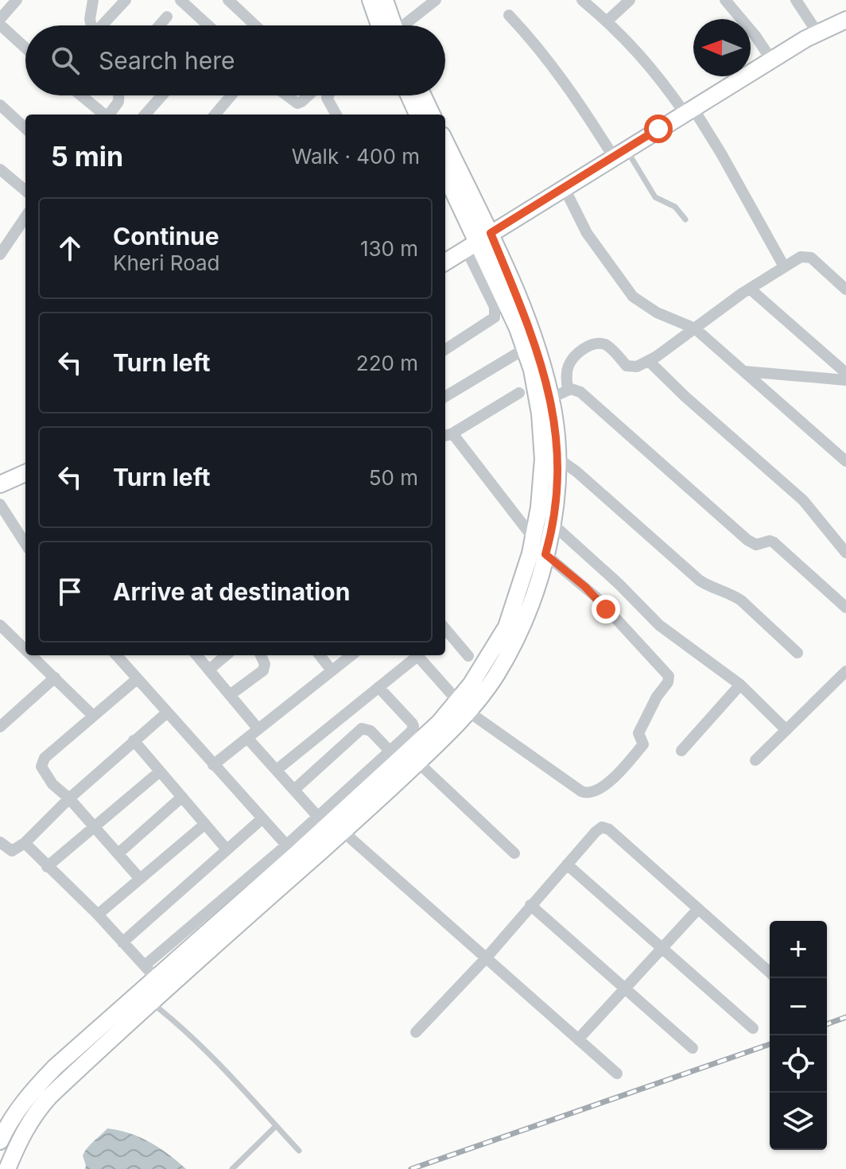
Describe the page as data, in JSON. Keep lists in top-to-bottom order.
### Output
{
  "north": "left",
  "page": {
    "search": "Search here",
    "heading": ["5 min", "Walk · 400 m"],
    "list": [
      ["Continue", "Kheri Road", "130 m"],
      ["Turn left", "220 m"],
      ["Turn left", "50 m"],
      "Arrive at destination"
    ],
    "map_buttons": ["+", "−"]
  }
}
